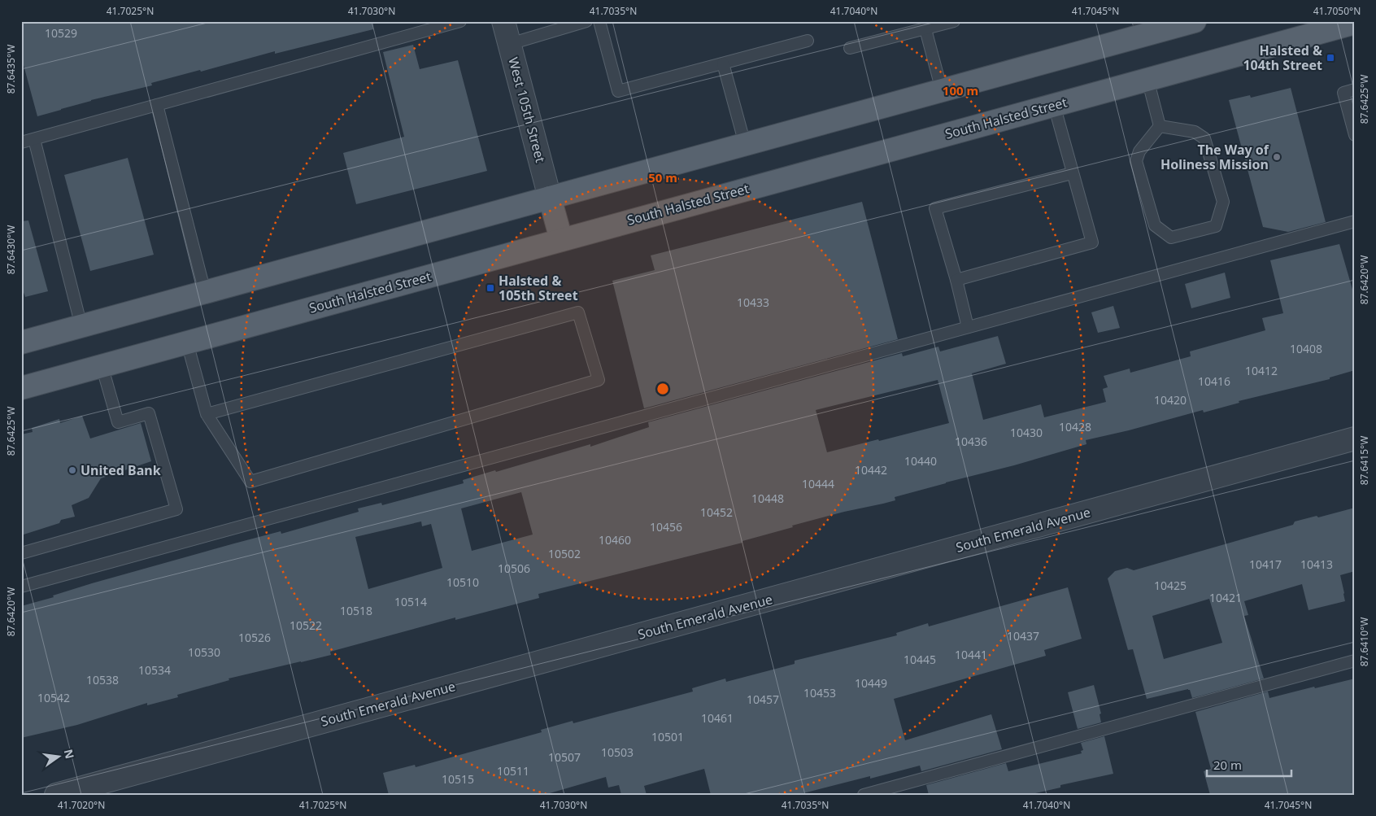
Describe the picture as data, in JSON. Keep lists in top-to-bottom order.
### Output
{
  "streets": {
    "main road": ["South Halsted Street"],
    "street": ["West 105th Street", "South Emerald Avenue"]
  },
  "places": {
    "transit": ["Halsted & 104th Street", "Halsted & 105th Street"],
    "other": ["The Way of Holiness Mission", "United Bank"]
  },
  "house_numbers": [
    "10529",
    "10433",
    "10408",
    "10412",
    "10416",
    "10420",
    "10428",
    "10430",
    "10436",
    "10440",
    "10442",
    "10444",
    "10448",
    "10452",
    "10456",
    "10460",
    "10502",
    "10417",
    "10413",
    "10506",
    "10510",
    "10425",
    "10421",
    "10514",
    "10518",
    "10522",
    "10437",
    "10526",
    "10530",
    "10441",
    "10445",
    "10534",
    "10538",
    "10449",
    "10453",
    "10542",
    "10457",
    "10461",
    "10501",
    "10503",
    "10507",
    "10511",
    "10515"
  ],
  "scale_bar": "20 m",
  "north": "right",
  "coordinates": [
    "41.7025°N",
    "41.7030°N",
    "41.7035°N",
    "41.7040°N",
    "41.7045°N",
    "41.7050°N",
    "87.6435°W",
    "87.6425°W",
    "87.6430°W",
    "87.6420°W",
    "87.6415°W",
    "87.6410°W",
    "41.7020°N"
  ],
  "rings": ["100 m", "50 m"]
}
